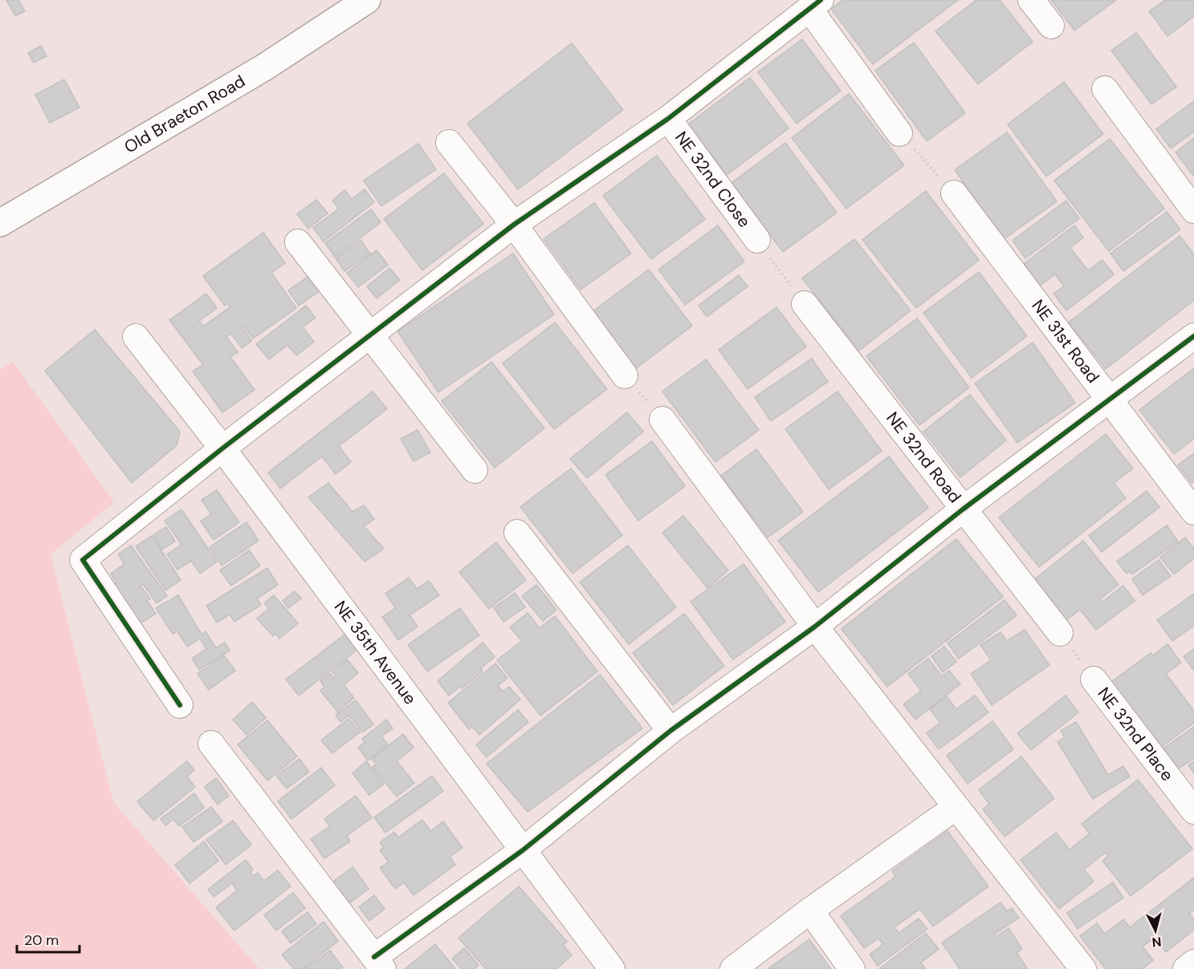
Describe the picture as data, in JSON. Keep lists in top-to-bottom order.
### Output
{
  "streets": {
    "street": [
      "Old Braeton Road",
      "NE 32nd Close",
      "NE 31st Road",
      "NE 32nd Road",
      "NE 35th Avenue",
      "NE 32nd Place"
    ]
  },
  "scale_bar": "20 m",
  "north": "bottom"
}
